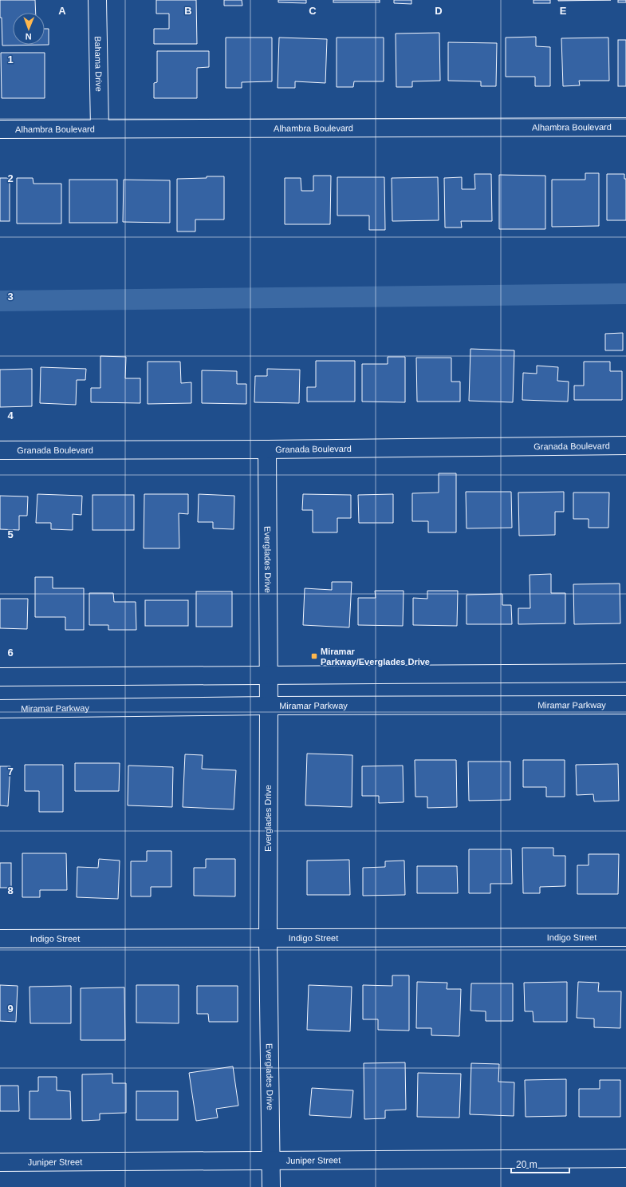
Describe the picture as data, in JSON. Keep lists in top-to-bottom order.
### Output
{
  "streets": {
    "street": [
      "Bahama Drive",
      "Alhambra Boulevard",
      "Granada Boulevard",
      "Everglades Drive",
      "Miramar Parkway",
      "Indigo Street",
      "Juniper Street"
    ]
  },
  "crossings": [
    ["Bahama Drive", "Alhambra Boulevard"],
    ["Granada Boulevard", "Everglades Drive"],
    ["Everglades Drive", "Miramar Parkway"],
    ["Everglades Drive", "Indigo Street"],
    ["Everglades Drive", "Juniper Street"]
  ],
  "places": {
    "transit": ["Miramar Parkway/Everglades Drive"]
  },
  "scale_bar": "20 m",
  "north": "bottom",
  "grid": {
    "columns": [
      "A",
      "B",
      "C",
      "D",
      "E"
    ],
    "rows": [
      "1",
      "2",
      "3",
      "4",
      "5",
      "6",
      "7",
      "8",
      "9"
    ]
  }
}
